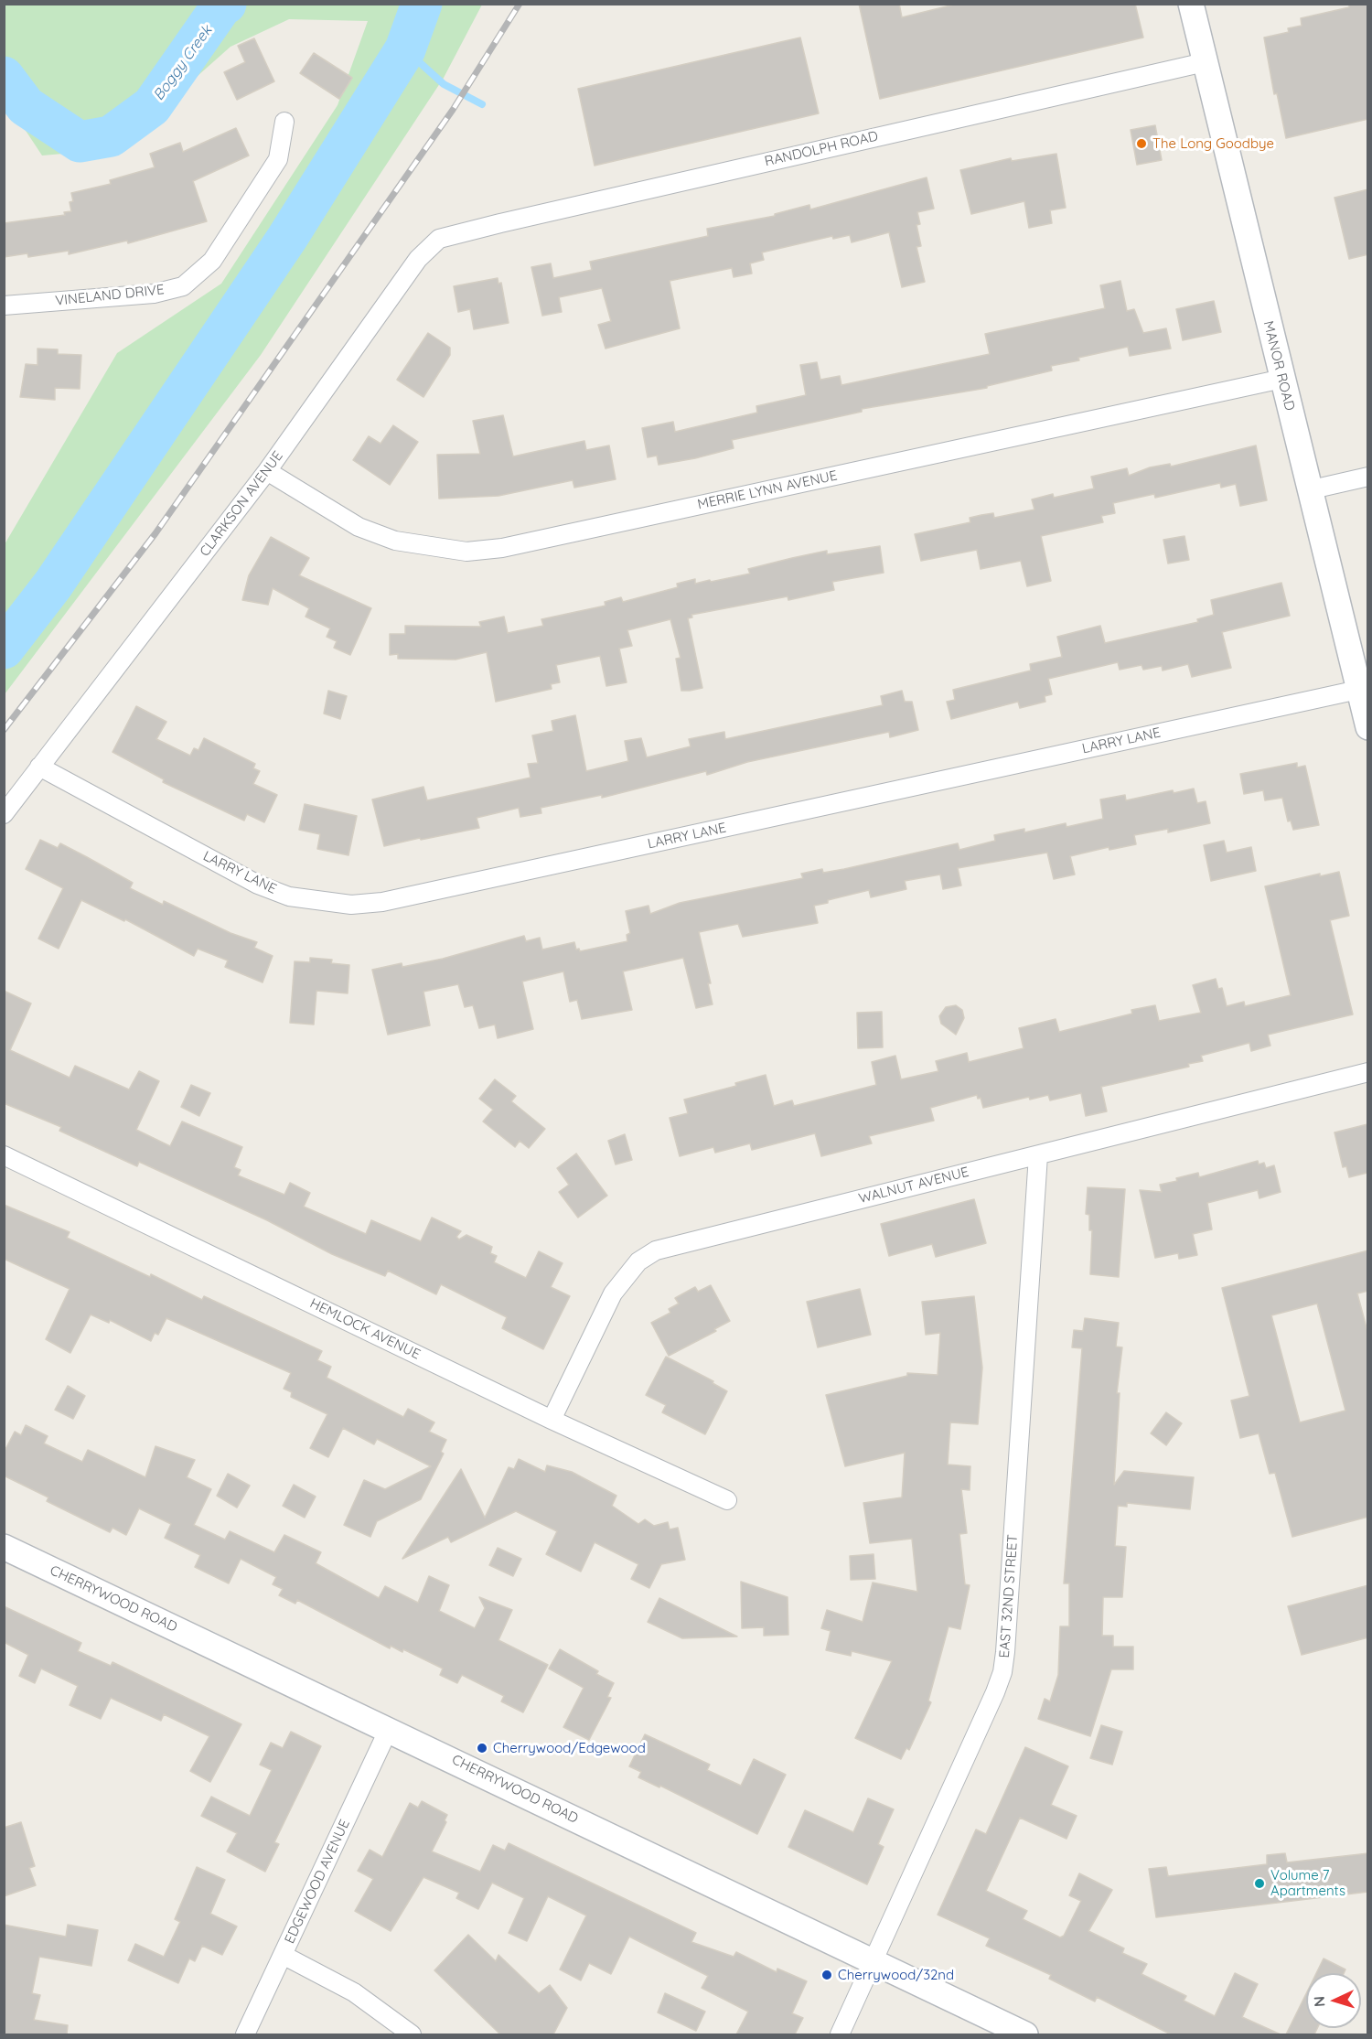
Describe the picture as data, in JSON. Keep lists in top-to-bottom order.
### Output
{
  "streets": {
    "street": [
      "RANDOLPH ROAD",
      "VINELAND DRIVE",
      "MANOR ROAD",
      "MERRIE LYNN AVENUE",
      "CLARKSON AVENUE",
      "LARRY LANE",
      "WALNUT AVENUE",
      "HEMLOCK AVENUE",
      "EAST 32ND STREET",
      "CHERRYWOOD ROAD",
      "EDGEWOOD AVENUE"
    ]
  },
  "crossings": [
    ["RANDOLPH ROAD", "MANOR ROAD"],
    ["RANDOLPH ROAD", "CLARKSON AVENUE"],
    ["MANOR ROAD", "MERRIE LYNN AVENUE"],
    ["MANOR ROAD", "LARRY LANE"],
    ["MERRIE LYNN AVENUE", "CLARKSON AVENUE"],
    ["CLARKSON AVENUE", "LARRY LANE"],
    ["WALNUT AVENUE", "HEMLOCK AVENUE"],
    ["WALNUT AVENUE", "EAST 32ND STREET"],
    ["EAST 32ND STREET", "CHERRYWOOD ROAD"],
    ["CHERRYWOOD ROAD", "EDGEWOOD AVENUE"]
  ],
  "water": ["Boggy Creek"],
  "places": [
    "The Long Goodbye",
    "Cherrywood/Edgewood",
    "Volume 7 Apartments",
    "Cherrywood/32nd"
  ],
  "north": "left"
}
